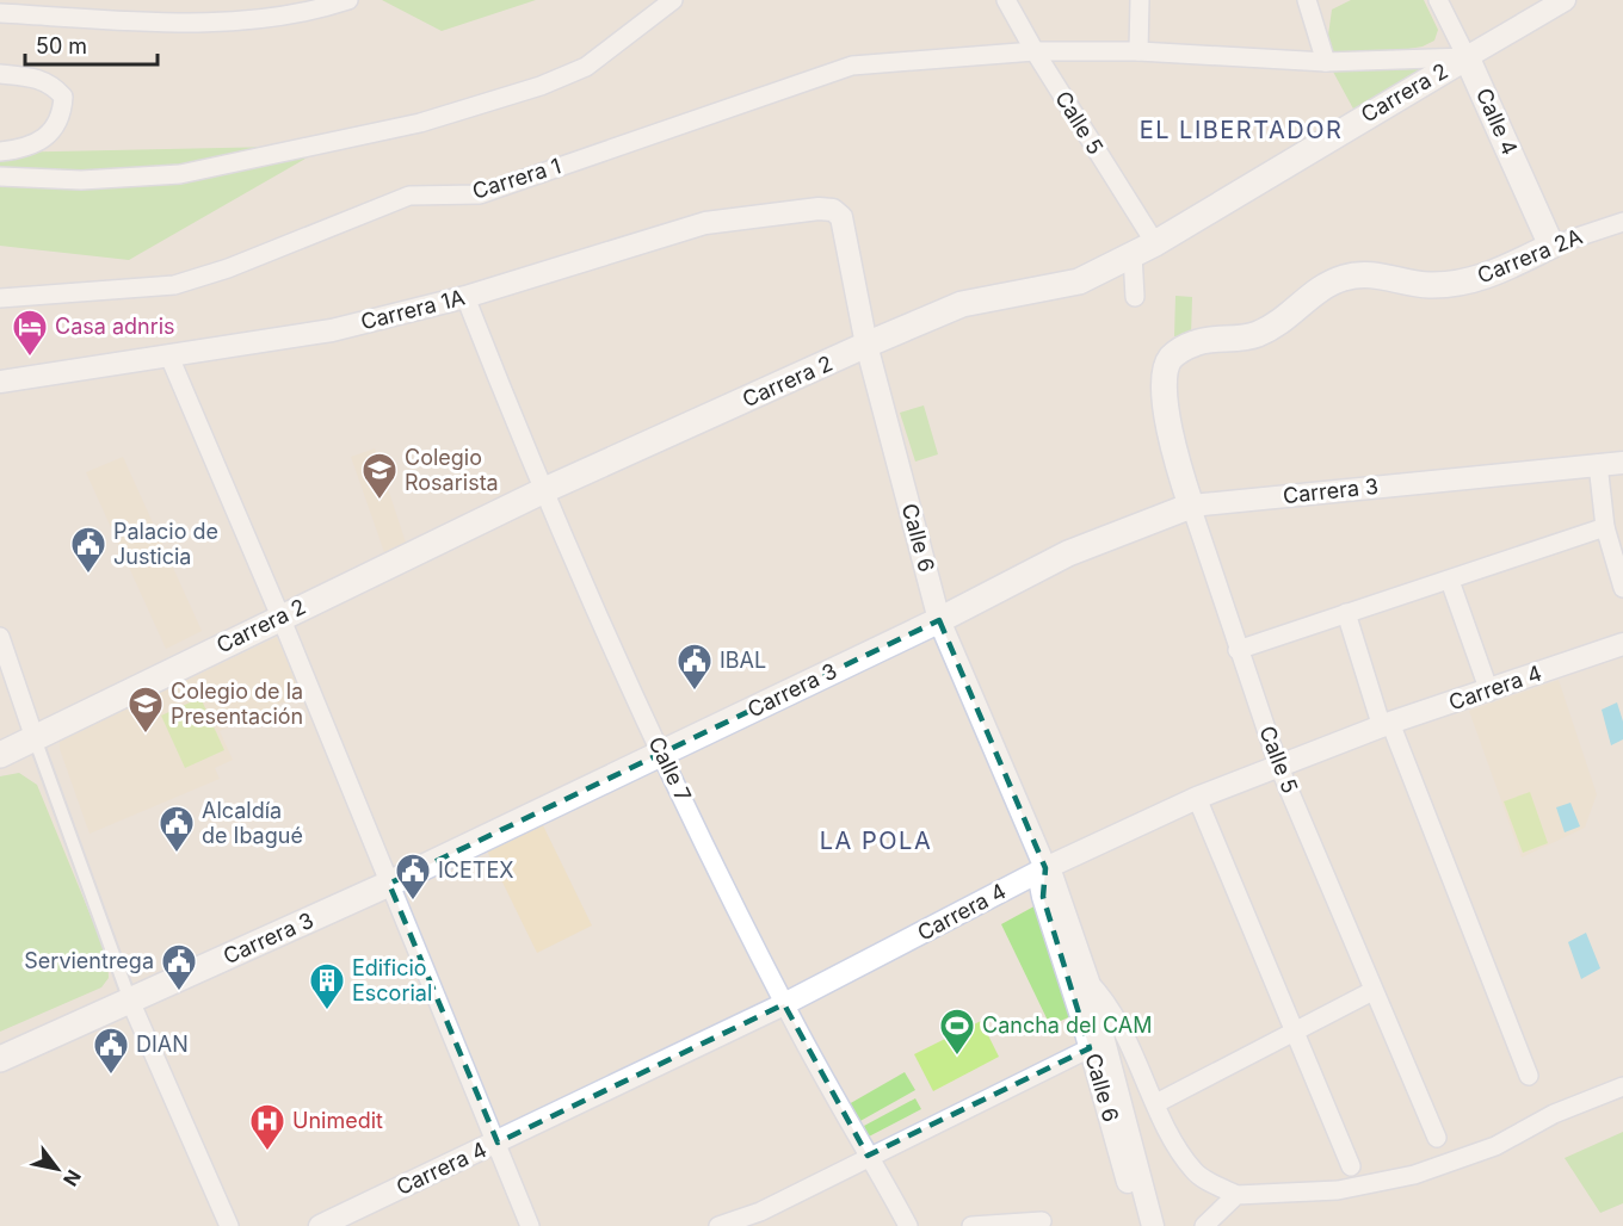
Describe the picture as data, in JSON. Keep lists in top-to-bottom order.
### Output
{
  "streets": {
    "main road": [
      "Carrera 2",
      "Calle 4",
      "Calle 5",
      "Carrera 2A",
      "Carrera 3"
    ],
    "street": [
      "Carrera 1",
      "Carrera 1A",
      "Calle 6",
      "Carrera 4",
      "Calle 7"
    ]
  },
  "crossings": [
    ["Carrera 2", "Calle 4"],
    ["Carrera 2", "Calle 5"],
    ["Carrera 2", "Carrera 1"],
    ["Carrera 2", "Calle 6"],
    ["Carrera 2", "Calle 7"],
    ["Calle 4", "Carrera 1"],
    ["Calle 4", "Carrera 2A"],
    ["Calle 5", "Carrera 1"],
    ["Calle 5", "Carrera 2A"],
    ["Calle 5", "Carrera 3"],
    ["Calle 5", "Carrera 4"],
    ["Carrera 1A", "Calle 6"],
    ["Carrera 1A", "Calle 7"],
    ["Carrera 3", "Calle 6"],
    ["Carrera 3", "Calle 7"],
    ["Calle 6", "Carrera 4"],
    ["Carrera 4", "Calle 7"]
  ],
  "districts": ["EL LIBERTADOR", "LA POLA"],
  "places": {
    "hotel": ["Casa adnris"],
    "school or university": ["Colegio Rosarista", "Colegio de la Presentación"],
    "public building": [
      "Palacio de Justicia",
      "IBAL",
      "Alcaldía de Ibagué",
      "ICETEX",
      "Servientrega",
      "DIAN"
    ],
    "building": ["Edificio Escorial"],
    "sports": ["Cancha del CAM"],
    "hospital": ["Unimedit"]
  },
  "scale_bar": "50 m",
  "north": "bottom right"
}
